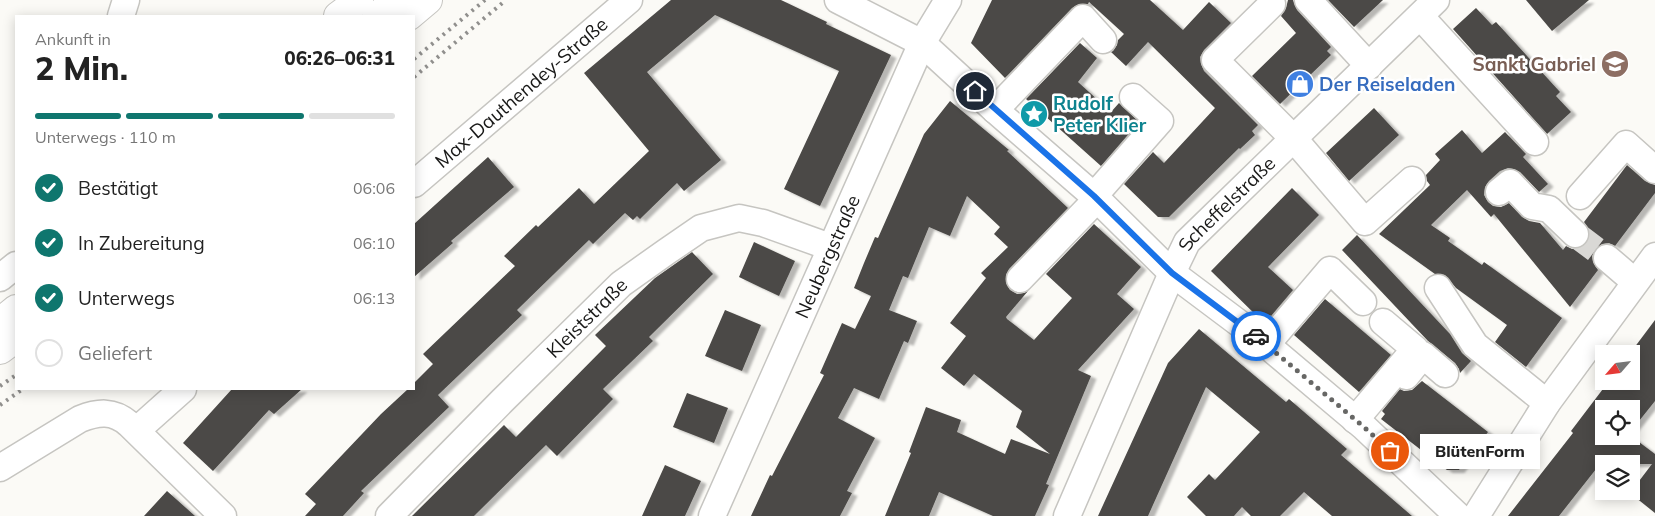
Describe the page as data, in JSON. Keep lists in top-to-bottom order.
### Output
{
  "streets": {
    "street": [
      "Max-Dauthendey-Straße",
      "Scheffelstraße",
      "Neubergstraße",
      "Kleiststraße"
    ]
  },
  "crossings": [
    ["Neubergstraße", "Kleiststraße"]
  ],
  "places": {
    "school or university": ["Sankt Gabriel"],
    "shop": ["Der Reiseladen"],
    "place": ["Rudolf Peter Klier"],
    "other": ["BlütenForm"]
  },
  "north": "bottom left",
  "page": {
    "heading": ["2 Min.", "Ankunft in", "06:26–06:31"],
    "bar": "Unterwegs · 110 m",
    "list": [
      ["Bestätigt", "06:06"],
      ["In Zubereitung", "06:10"],
      ["Unterwegs", "06:13"],
      "Geliefert"
    ],
    "bubble": "BlütenForm"
  }
}
